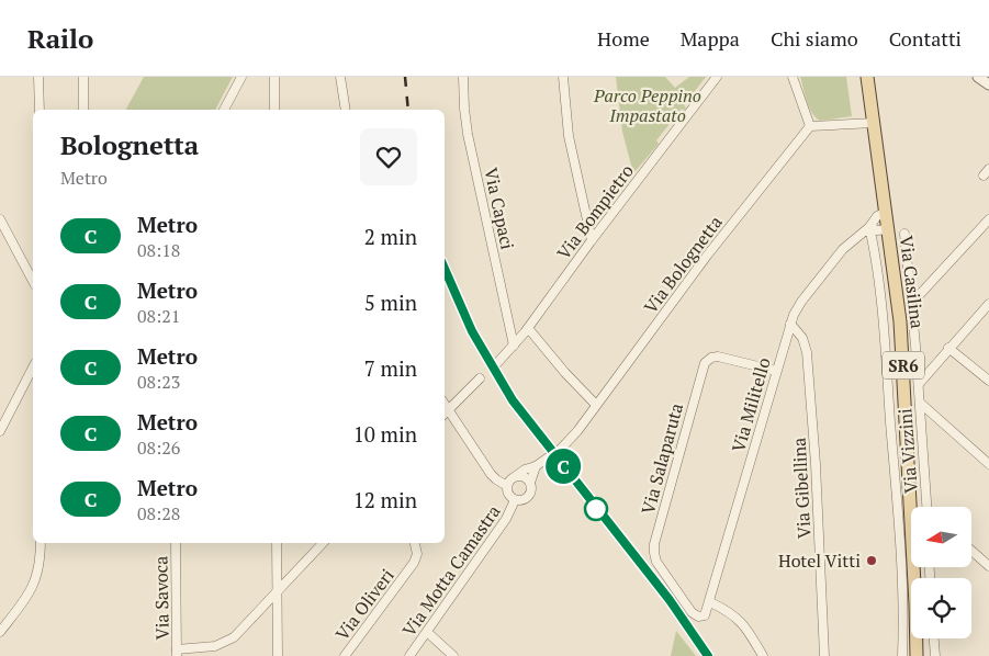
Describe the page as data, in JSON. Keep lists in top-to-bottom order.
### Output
{
  "streets": {
    "main road": ["Via Casilina", "SR6"],
    "street": [
      "Via Capaci",
      "Via Bompietro",
      "Via Bolognetta",
      "Via Militello",
      "Via Vizzini",
      "Via Salaparuta",
      "Via Gibellina",
      "Via Motta Camastra",
      "Via Savoca",
      "Via Oliveri"
    ]
  },
  "crossings": [
    ["Via Capaci", "Via Bompietro"],
    ["Via Bolognetta", "Via Motta Camastra"],
    ["Via Casilina", "Via Militello"],
    ["Via Casilina", "Via Vizzini"],
    ["Via Militello", "Via Salaparuta"],
    ["Via Militello", "Via Gibellina"]
  ],
  "parks": ["Parco Peppino Impastato"],
  "places": ["Hotel Vitti"],
  "lines": ["metro line C"],
  "north": "left",
  "page": {
    "header": "Railo",
    "nav": [
      "Home",
      "Mappa",
      "Chi siamo",
      "Contatti"
    ],
    "on_map": "C",
    "heading": ["Bolognetta", "Metro"],
    "list": [
      {
        "mark": "C",
        "name": "Metro",
        "note": "08:18",
        "value": "2 min"
      },
      {
        "mark": "C",
        "name": "Metro",
        "note": "08:21",
        "value": "5 min"
      },
      {
        "mark": "C",
        "name": "Metro",
        "note": "08:23",
        "value": "7 min"
      },
      {
        "mark": "C",
        "name": "Metro",
        "note": "08:26",
        "value": "10 min"
      },
      {
        "mark": "C",
        "name": "Metro",
        "note": "08:28",
        "value": "12 min"
      }
    ]
  }
}
